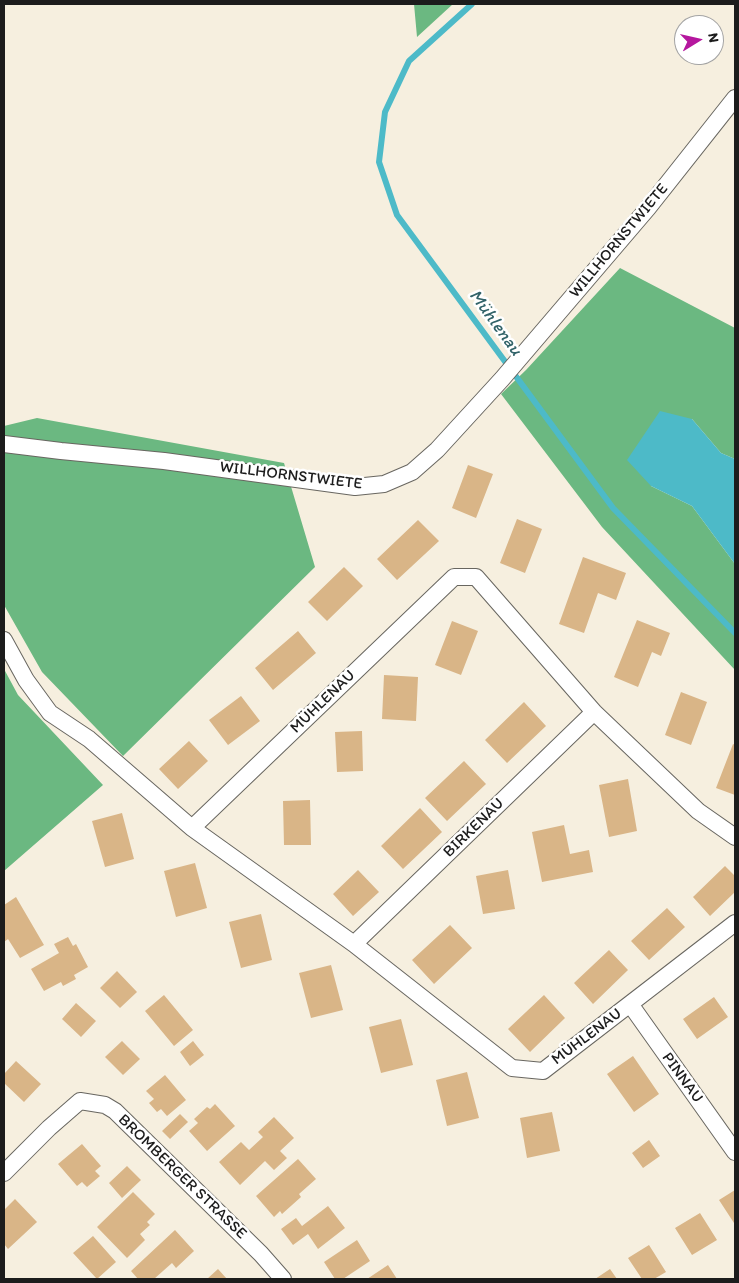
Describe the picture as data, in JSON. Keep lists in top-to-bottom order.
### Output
{
  "streets": {
    "street": [
      "WILLHORNSTWIETE",
      "MÜHLENAU",
      "BIRKENAU",
      "PINNAU",
      "BROMBERGER STRASSE"
    ]
  },
  "crossings": [
    ["MÜHLENAU", "BIRKENAU"],
    ["MÜHLENAU", "PINNAU"]
  ],
  "water": ["Mühlenau"],
  "north": "right"
}
